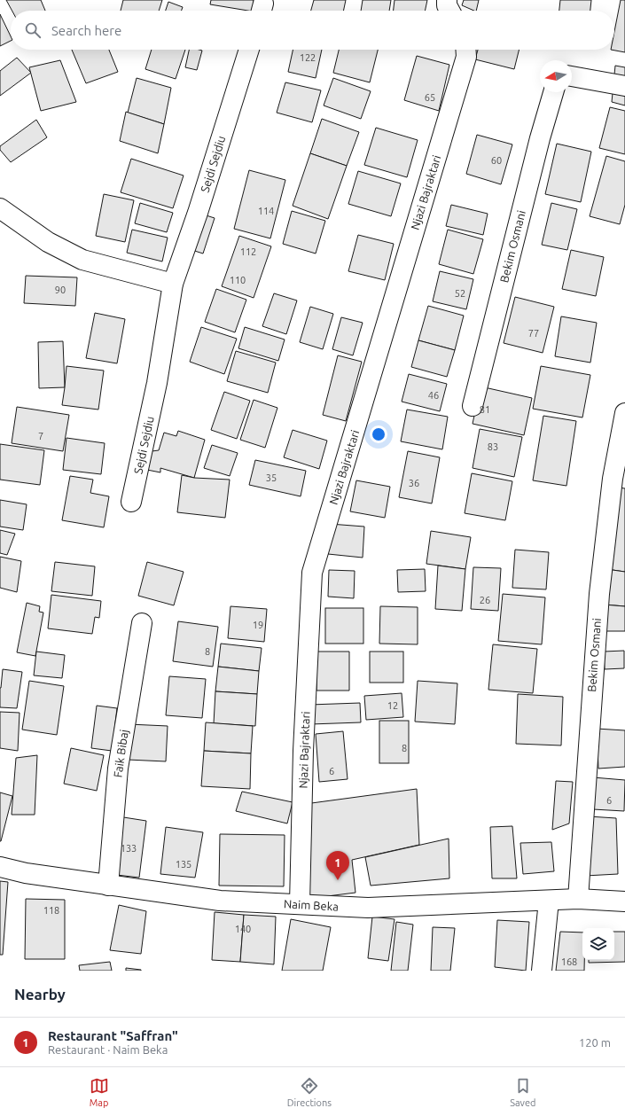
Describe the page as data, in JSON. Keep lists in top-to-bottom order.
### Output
{
  "streets": {
    "street": [
      "Sejdi Sejdiu",
      "Njazi Bajraktari",
      "Bekim Osmani",
      "Faik Bibaj",
      "Naim Beka"
    ]
  },
  "crossings": [
    ["Njazi Bajraktari", "Naim Beka"],
    ["Bekim Osmani", "Naim Beka"],
    ["Faik Bibaj", "Naim Beka"]
  ],
  "house_numbers": [
    "122",
    "65",
    "60",
    "114",
    "112",
    "110",
    "90",
    "52",
    "77",
    "46",
    "81",
    "7",
    "83",
    "35",
    "36",
    "26",
    "19",
    "8",
    "12",
    "8",
    "6",
    "6",
    "133",
    "135",
    "118",
    "140",
    "168"
  ],
  "north": "left",
  "page": {
    "search": "Search here",
    "pins": "1",
    "heading": "Nearby",
    "list": [
      {
        "mark": "1",
        "name": "Restaurant \"Saffran\"",
        "note": "Restaurant · Naim Beka",
        "value": "120 m"
      }
    ],
    "nav": ["Map", "Directions", "Saved"]
  }
}
